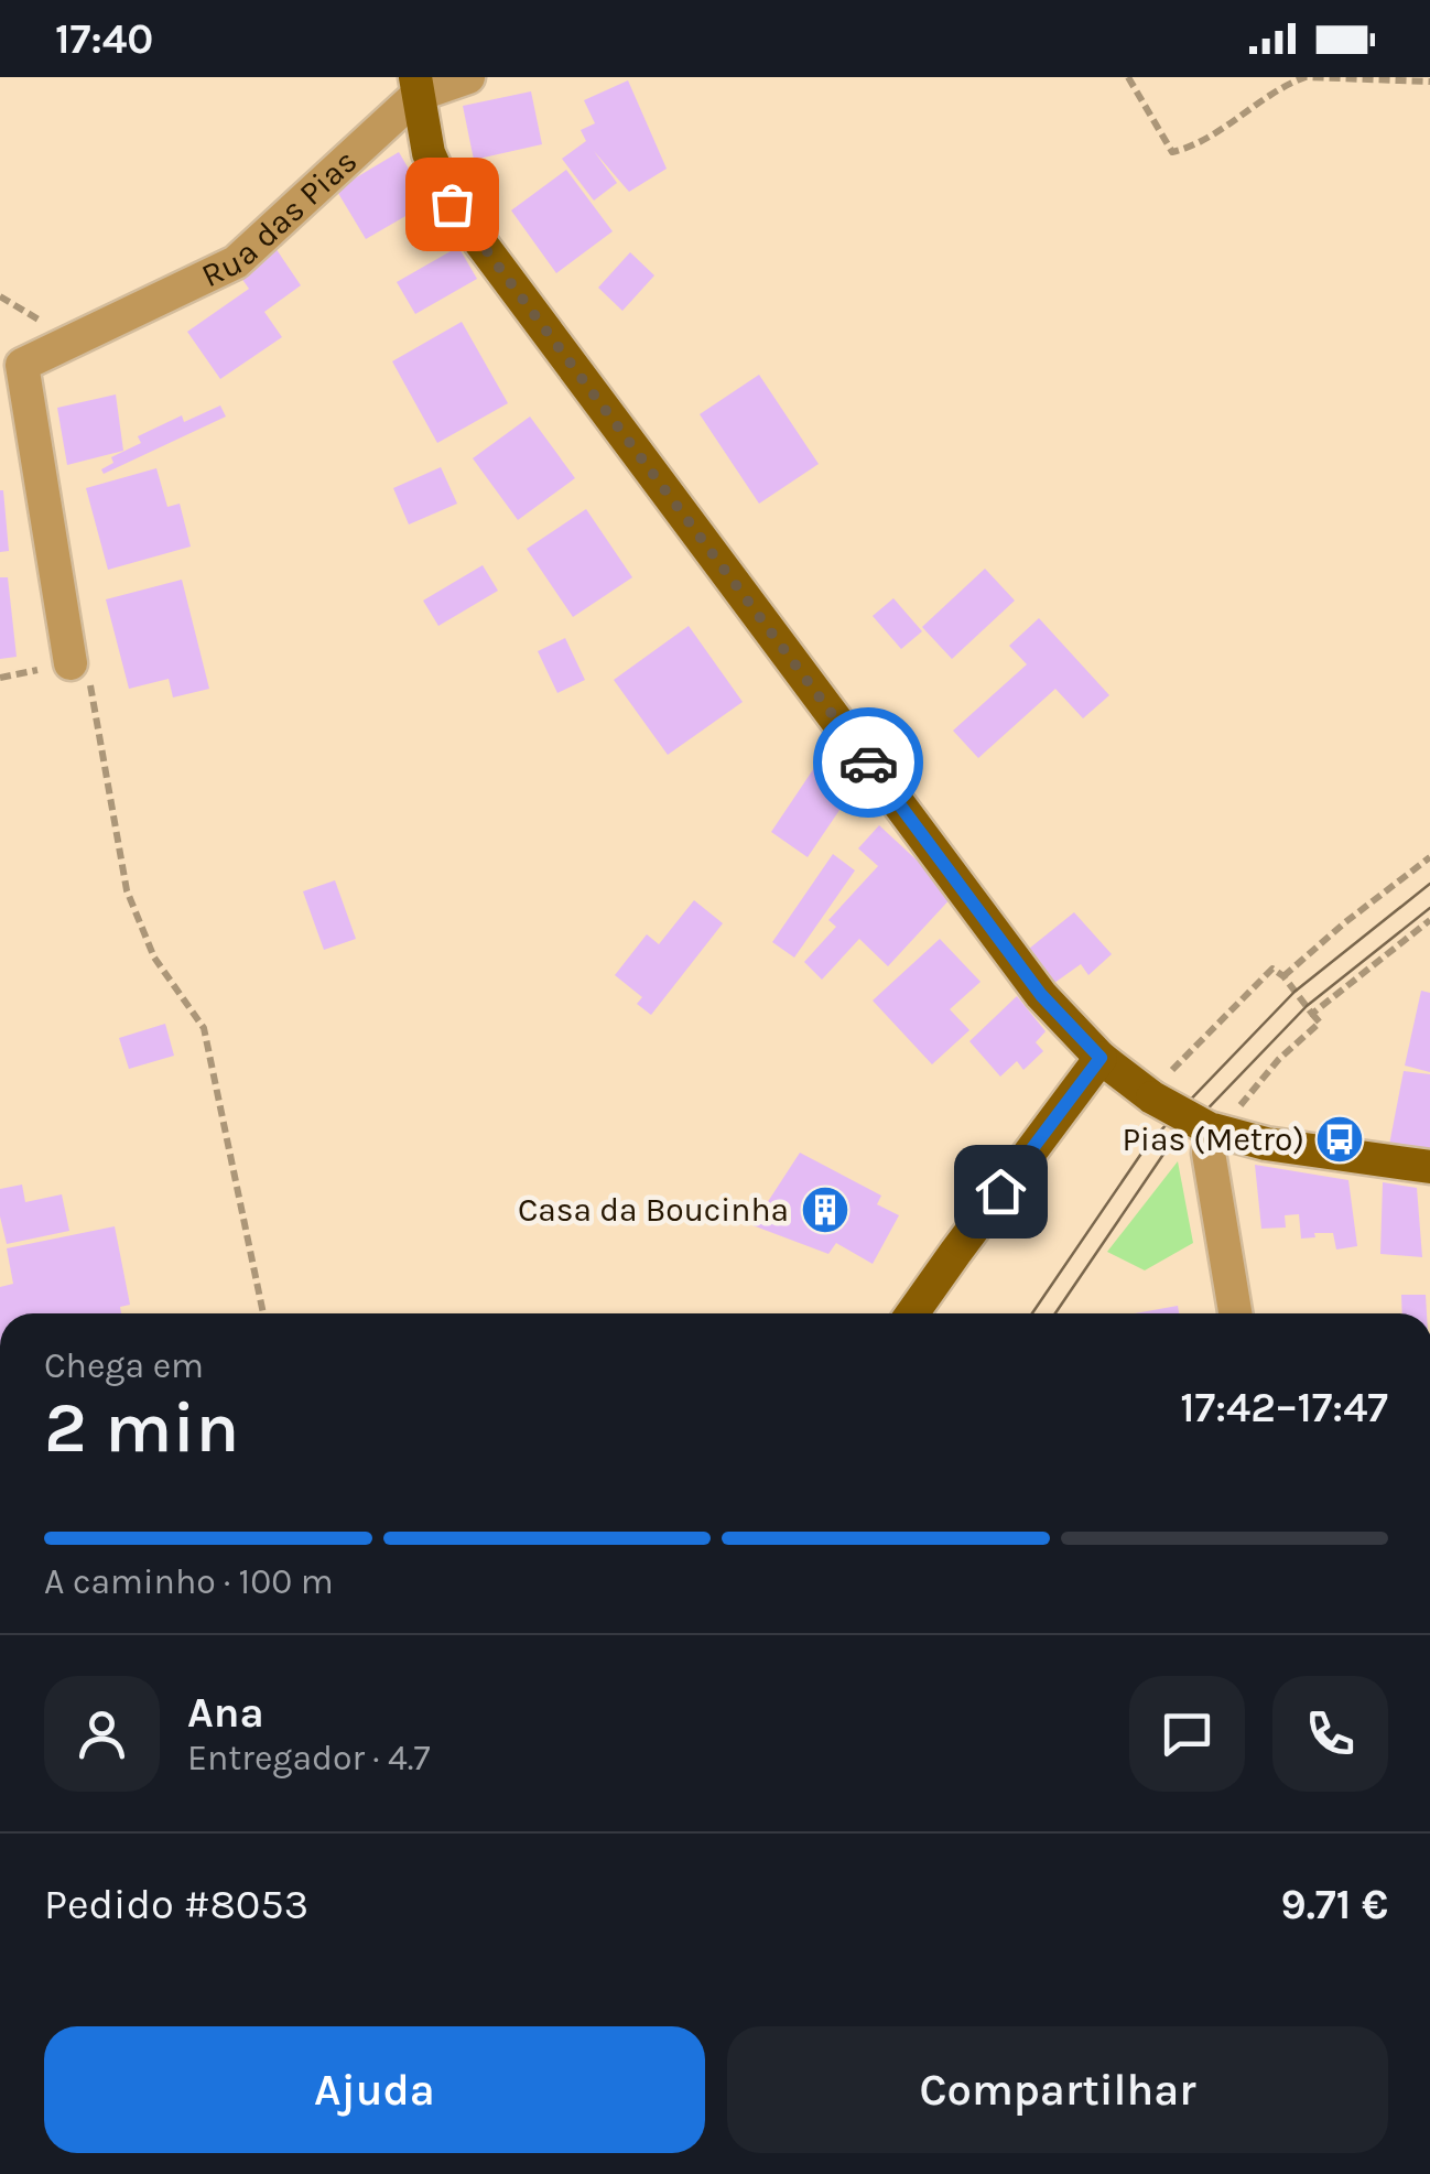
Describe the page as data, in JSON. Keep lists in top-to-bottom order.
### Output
{
  "streets": {
    "street": ["Rua das Pias"]
  },
  "places": {
    "bus stop": ["Pias (Metro)"],
    "building": ["Casa da Boucinha"]
  },
  "page": {
    "status": "17:40",
    "heading": ["2 min", "Chega em", "17:42–17:47"],
    "panel": [
      "Ana",
      "Entregador · 4.7",
      "Pedido #8053",
      "9.71 €"
    ],
    "bar": "A caminho · 100 m",
    "buttons": ["Ajuda", "Compartilhar"]
  }
}
